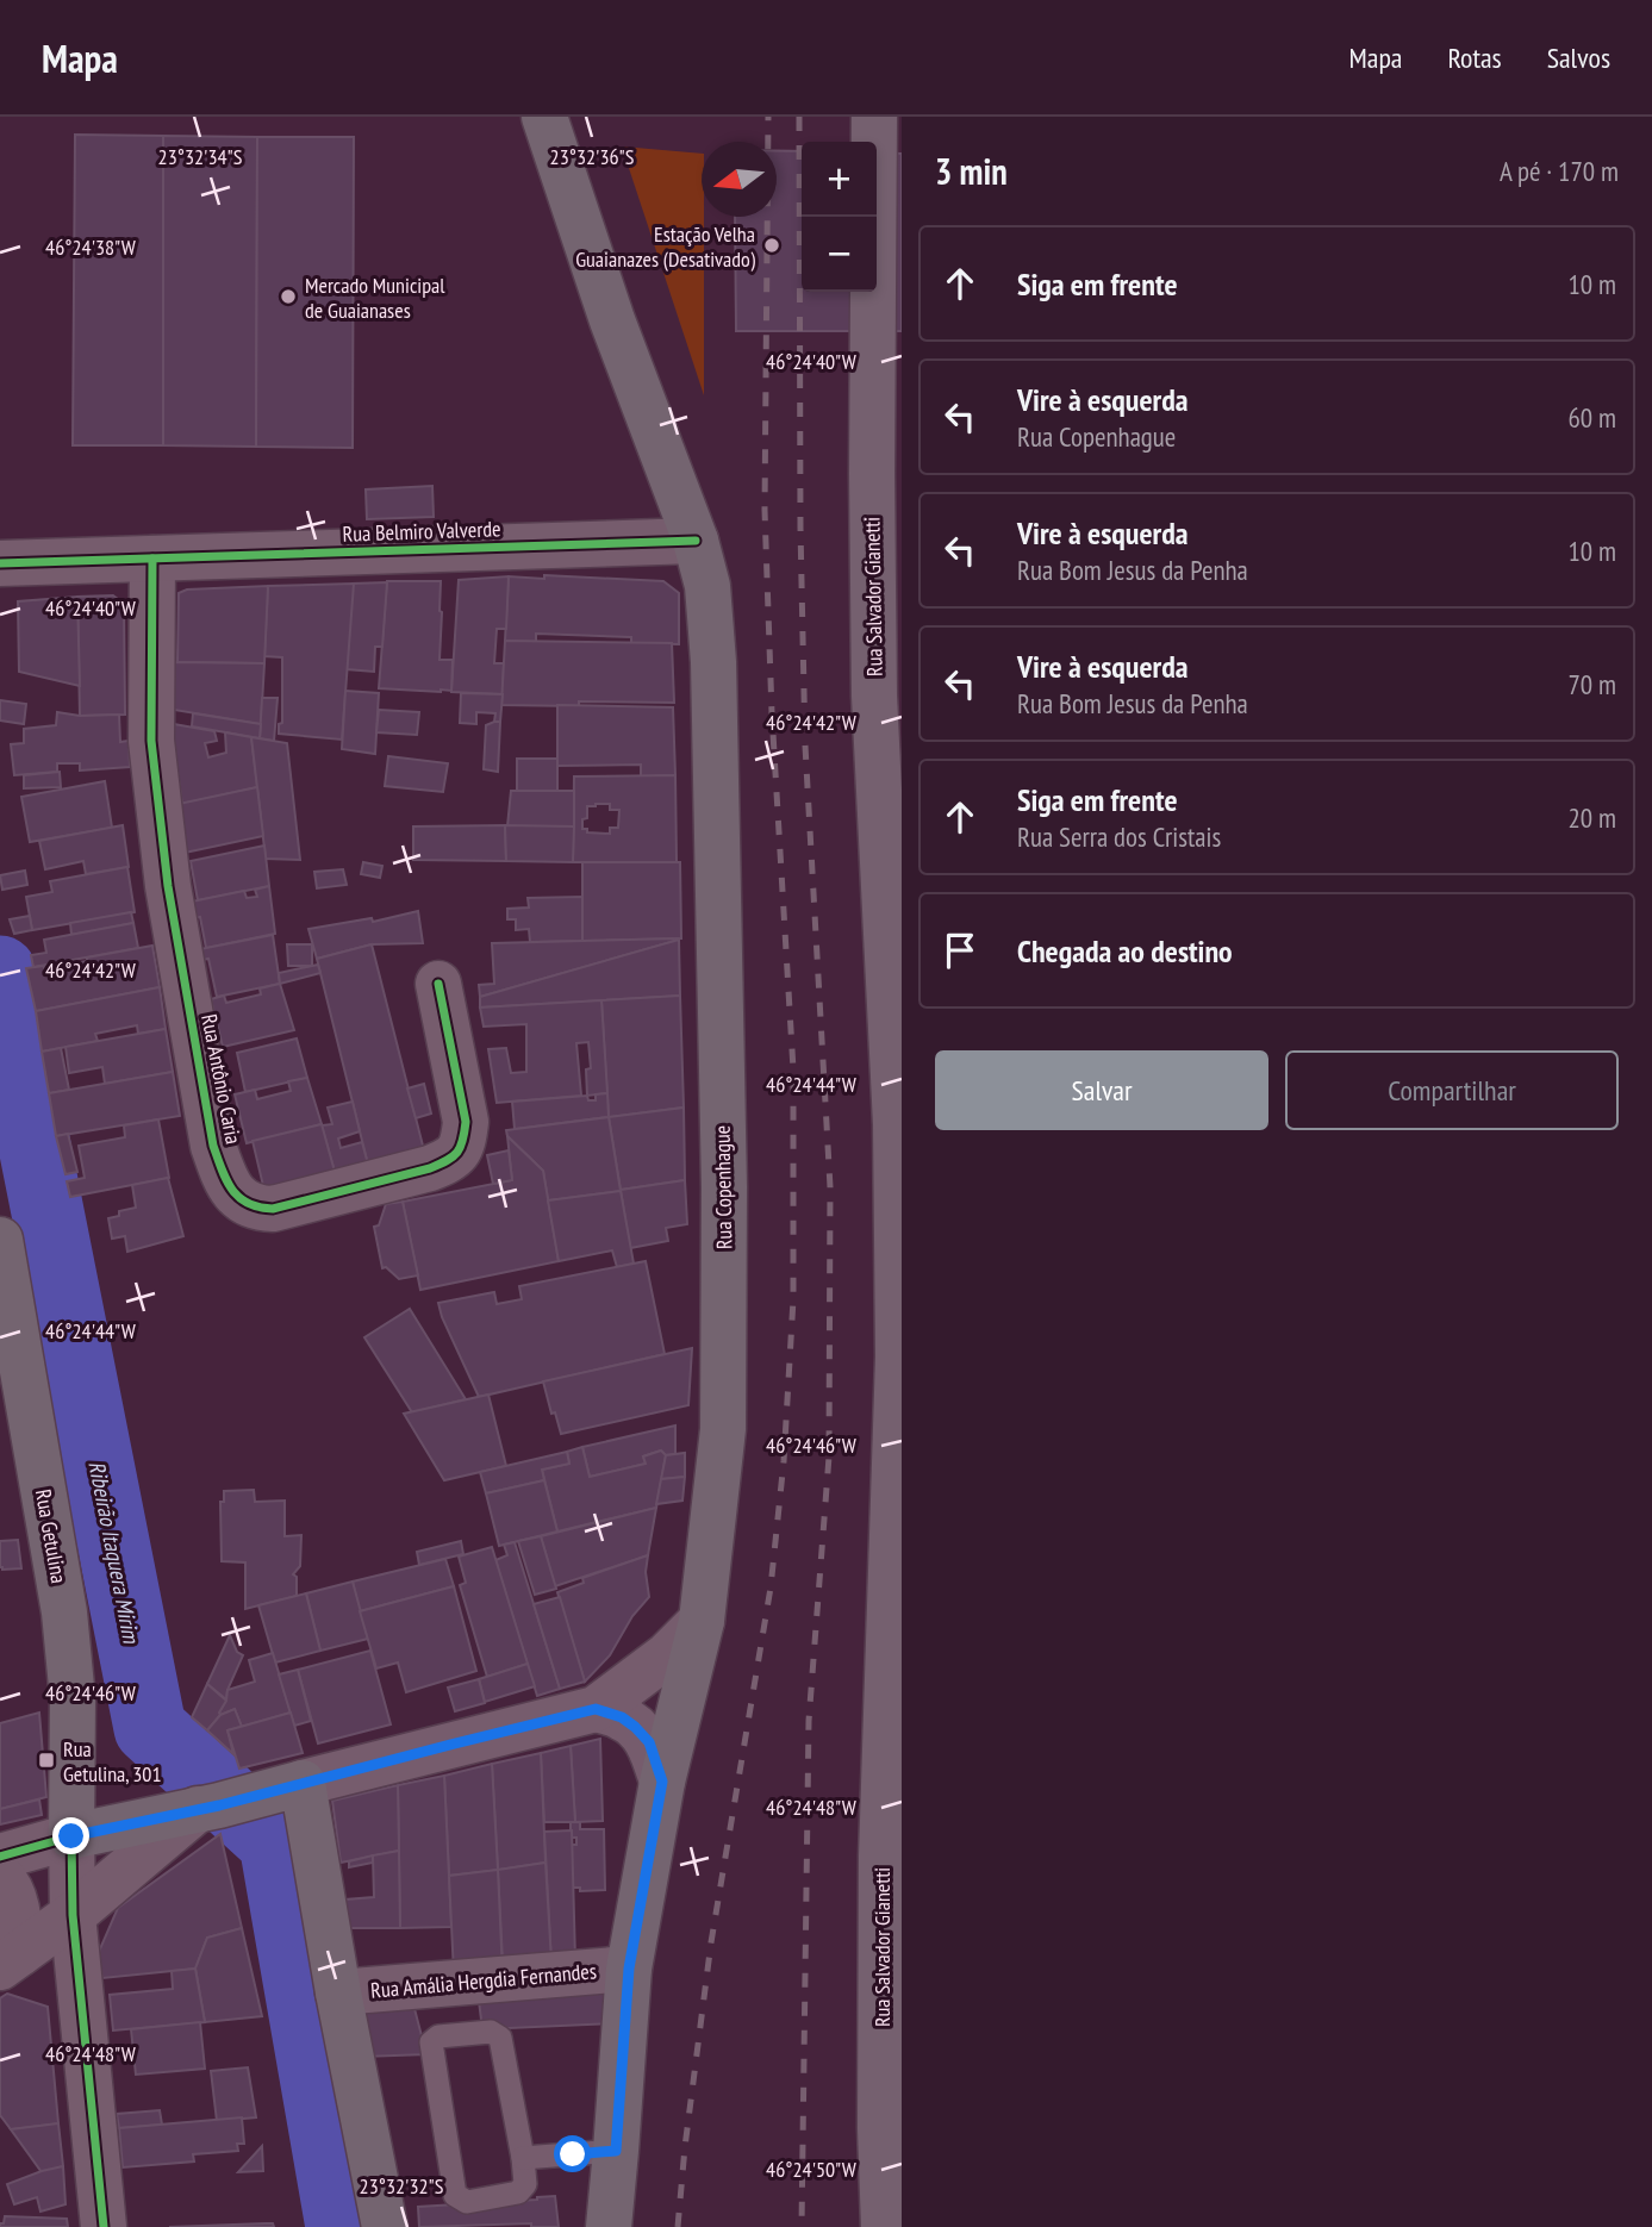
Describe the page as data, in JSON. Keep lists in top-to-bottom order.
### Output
{
  "streets": {
    "main road": ["Rua Salvador Gianetti", "Rua Copenhague", "Rua Getulina"],
    "street": ["Rua Belmiro Valverde", "Rua Antônio Caria", "Rua Amália Hergdia Fernandes"]
  },
  "crossings": [
    ["Rua Belmiro Valverde", "Rua Antônio Caria"],
    ["Rua Belmiro Valverde", "Rua Copenhague"],
    ["Rua Copenhague", "Rua Amália Hergdia Fernandes"]
  ],
  "water": ["Ribeirão Itaquera Mirim"],
  "places": {
    "other": ["Estação Velha Guaianazes (Desativado)", "Mercado Municipal de Guaianases"],
    "transit": ["Rua Getulina, 301"]
  },
  "north": "left",
  "page": {
    "header": "Mapa",
    "nav": ["Mapa", "Rotas", "Salvos"],
    "heading": ["3 min", "A pé · 170 m"],
    "map_buttons": ["+", "−"],
    "list": [
      ["Siga em frente", "10 m"],
      ["Vire à esquerda", "Rua Copenhague", "60 m"],
      ["Vire à esquerda", "Rua Bom Jesus da Penha", "10 m"],
      ["Vire à esquerda", "Rua Bom Jesus da Penha", "70 m"],
      ["Siga em frente", "Rua Serra dos Cristais", "20 m"],
      "Chegada ao destino"
    ],
    "buttons": ["Salvar", "Compartilhar"]
  },
  "coordinates": [
    "23°32'34\"S",
    "23°32'36\"S",
    "46°24'38\"W",
    "46°24'40\"W",
    "46°24'42\"W",
    "46°24'44\"W",
    "46°24'46\"W",
    "46°24'48\"W",
    "46°24'50\"W",
    "23°32'32\"S"
  ]
}
